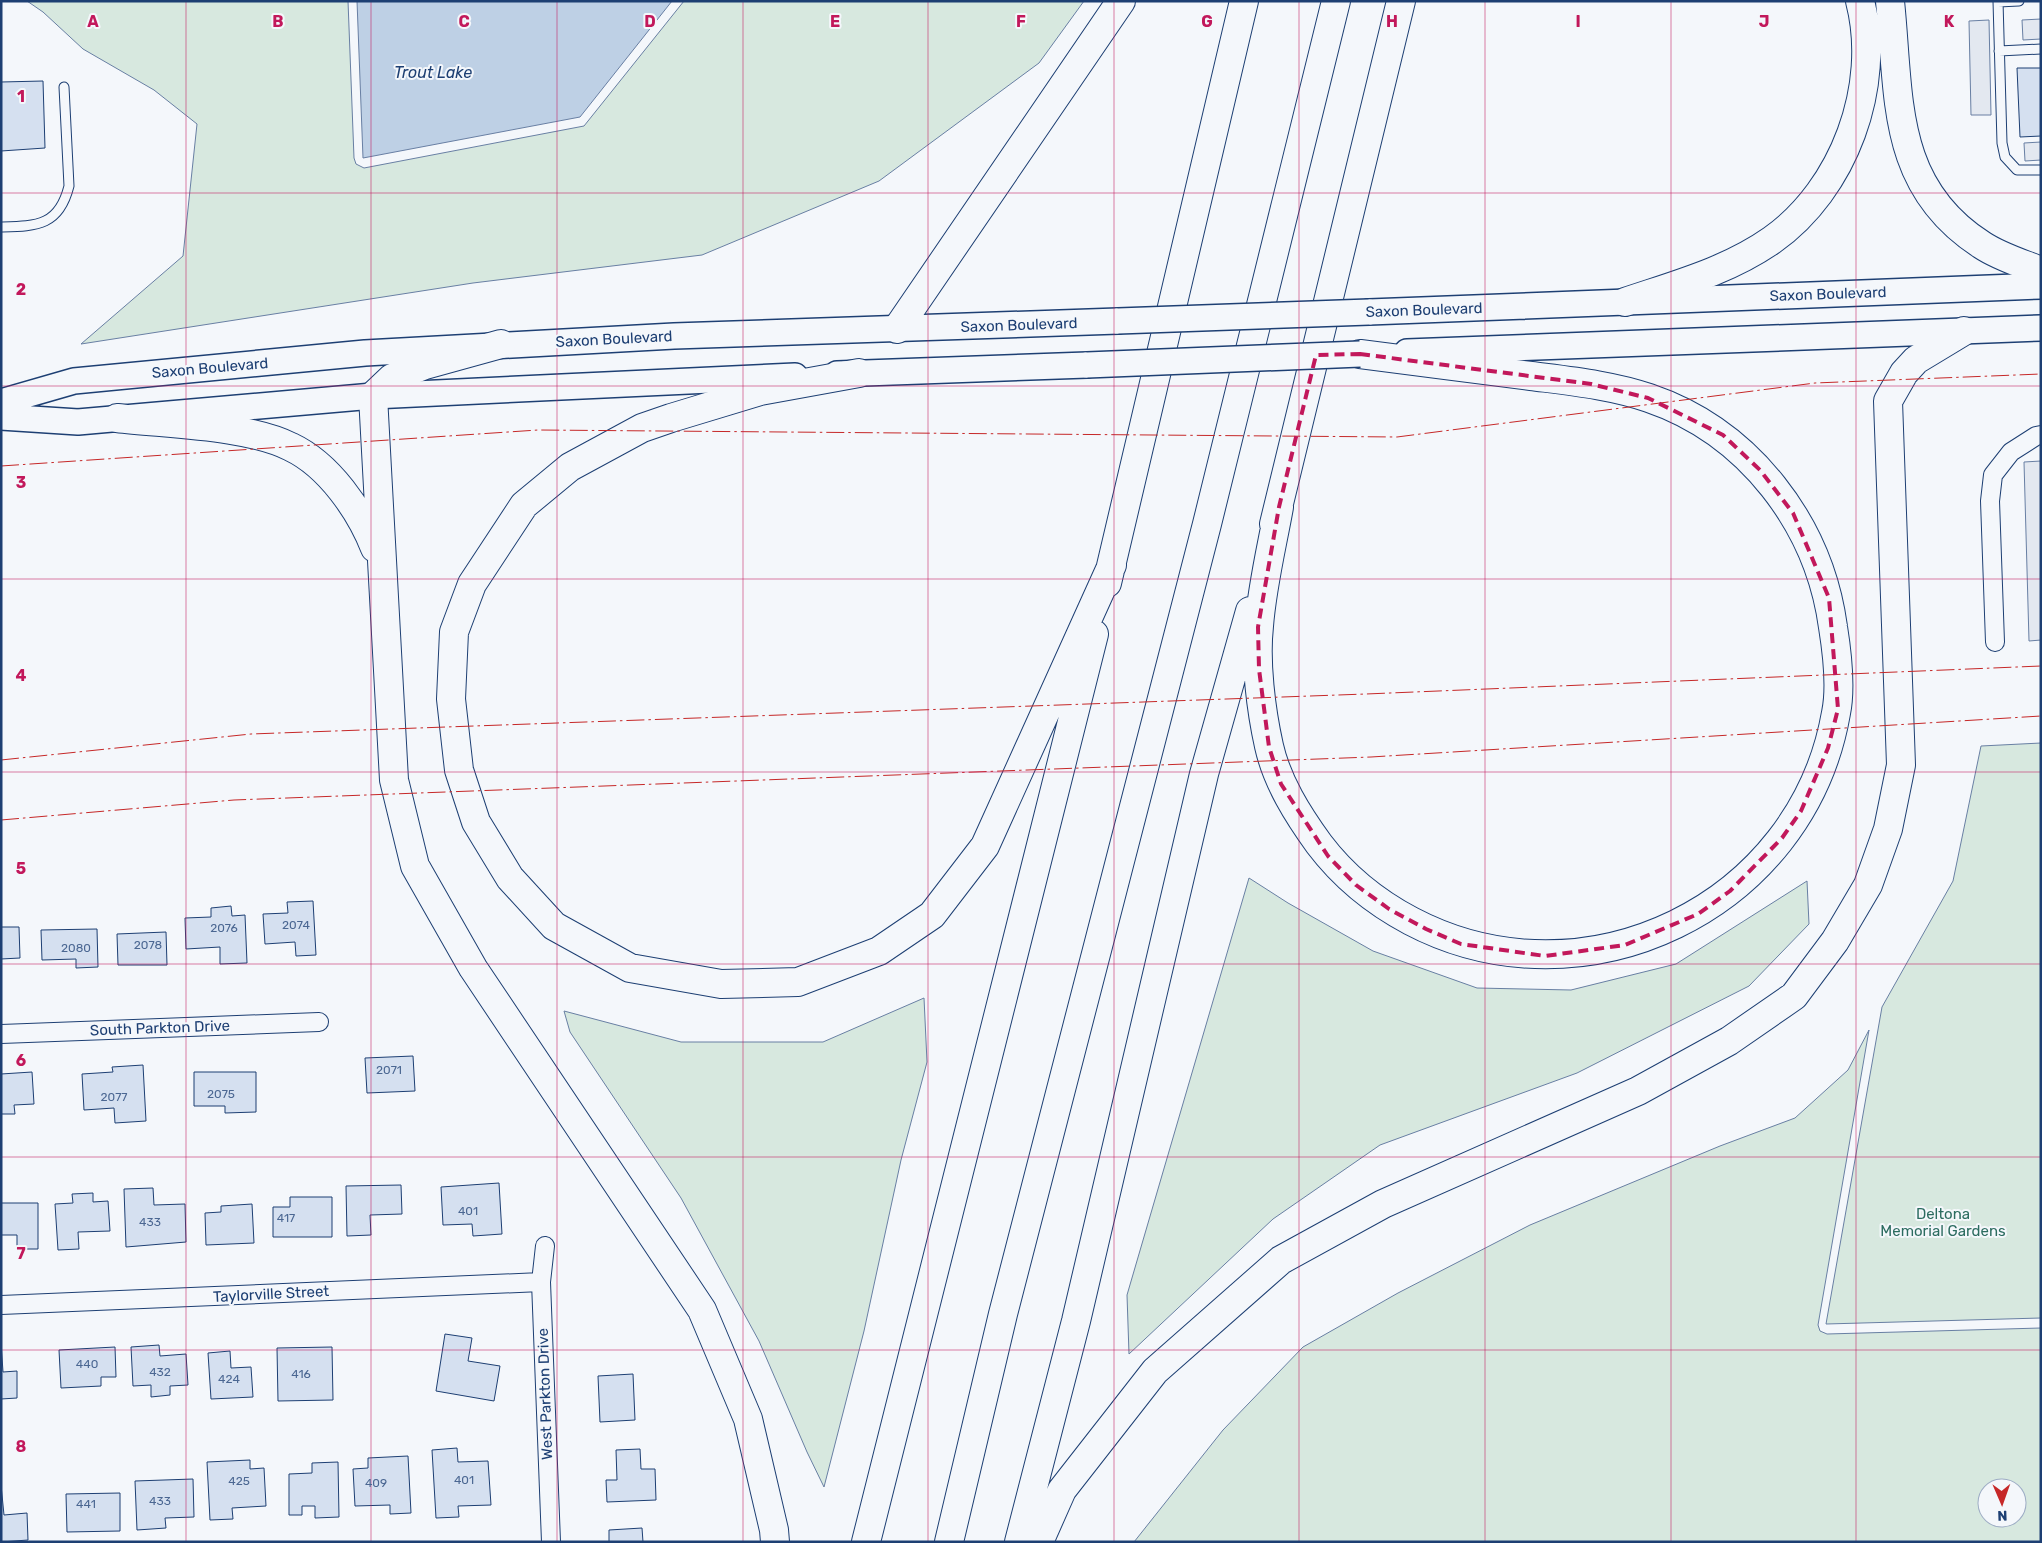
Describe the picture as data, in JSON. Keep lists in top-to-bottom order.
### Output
{
  "streets": {
    "main road": ["Saxon Boulevard"],
    "street": ["South Parkton Drive", "Taylorville Street", "West Parkton Drive"]
  },
  "crossings": [
    ["Taylorville Street", "West Parkton Drive"]
  ],
  "water": ["Trout Lake"],
  "parks": ["Deltona Memorial Gardens"],
  "house_numbers": [
    "2074",
    "2076",
    "2078",
    "2080",
    "2071",
    "2075",
    "2077",
    "401",
    "417",
    "433",
    "440",
    "432",
    "416",
    "424",
    "401",
    "425",
    "409",
    "433",
    "441"
  ],
  "north": "bottom",
  "grid": {
    "columns": [
      "A",
      "B",
      "C",
      "D",
      "E",
      "F",
      "G",
      "H",
      "I",
      "J",
      "K"
    ],
    "rows": [
      "1",
      "2",
      "3",
      "4",
      "5",
      "6",
      "7",
      "8"
    ]
  }
}
